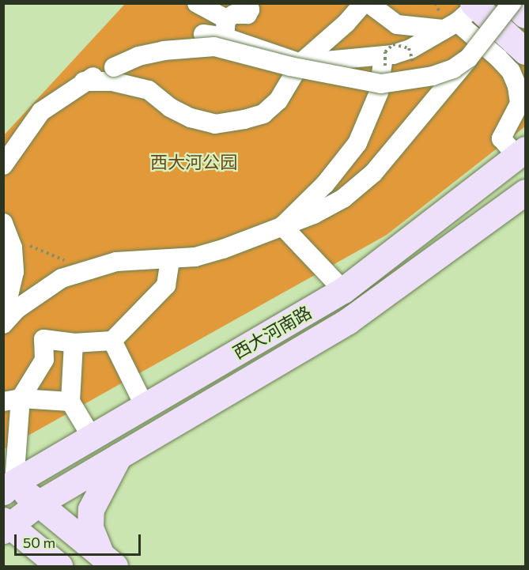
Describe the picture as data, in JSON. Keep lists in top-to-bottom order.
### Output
{
  "streets": {
    "street": ["西大河南路"]
  },
  "parks": ["西大河公园"],
  "scale_bar": "50 m"
}
